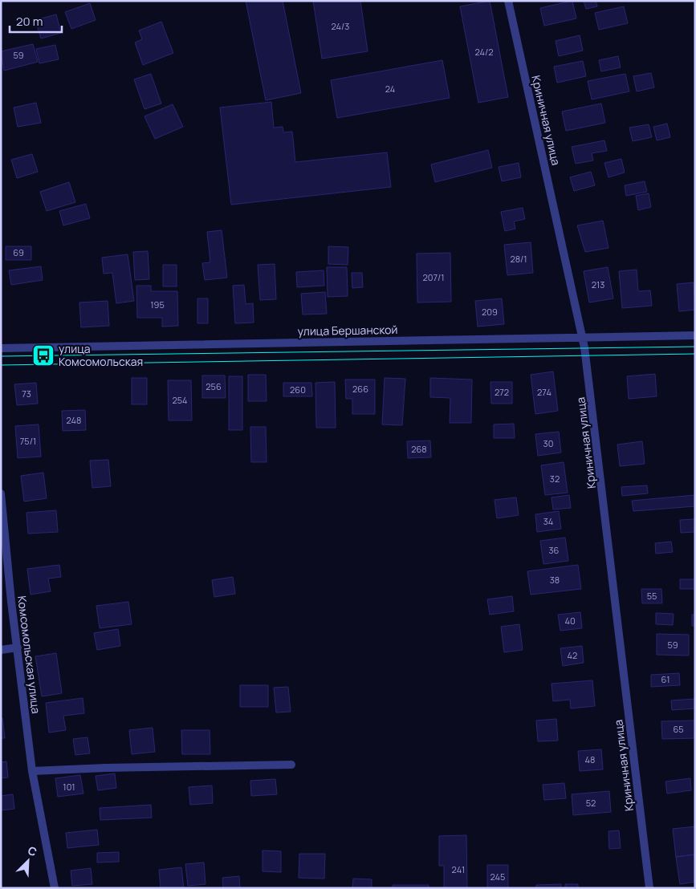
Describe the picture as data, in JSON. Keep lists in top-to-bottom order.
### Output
{
  "streets": {
    "street": ["Криничная улица", "улица Бершанской", "Комсомольская улица"]
  },
  "crossings": [
    ["Криничная улица", "улица Бершанской"]
  ],
  "places": {
    "bus stop": ["улица Комсомольская"]
  },
  "house_numbers": [
    "24/3",
    "24/2",
    "59",
    "24",
    "69",
    "28/1",
    "207/1",
    "213",
    "195",
    "209",
    "256",
    "266",
    "260",
    "272",
    "274",
    "73",
    "254",
    "248",
    "75/1",
    "30",
    "268",
    "32",
    "34",
    "36",
    "38",
    "55",
    "40",
    "59",
    "42",
    "61",
    "65",
    "48",
    "101",
    "52",
    "241",
    "245"
  ],
  "scale_bar": "20 m",
  "north": "top right"
}
